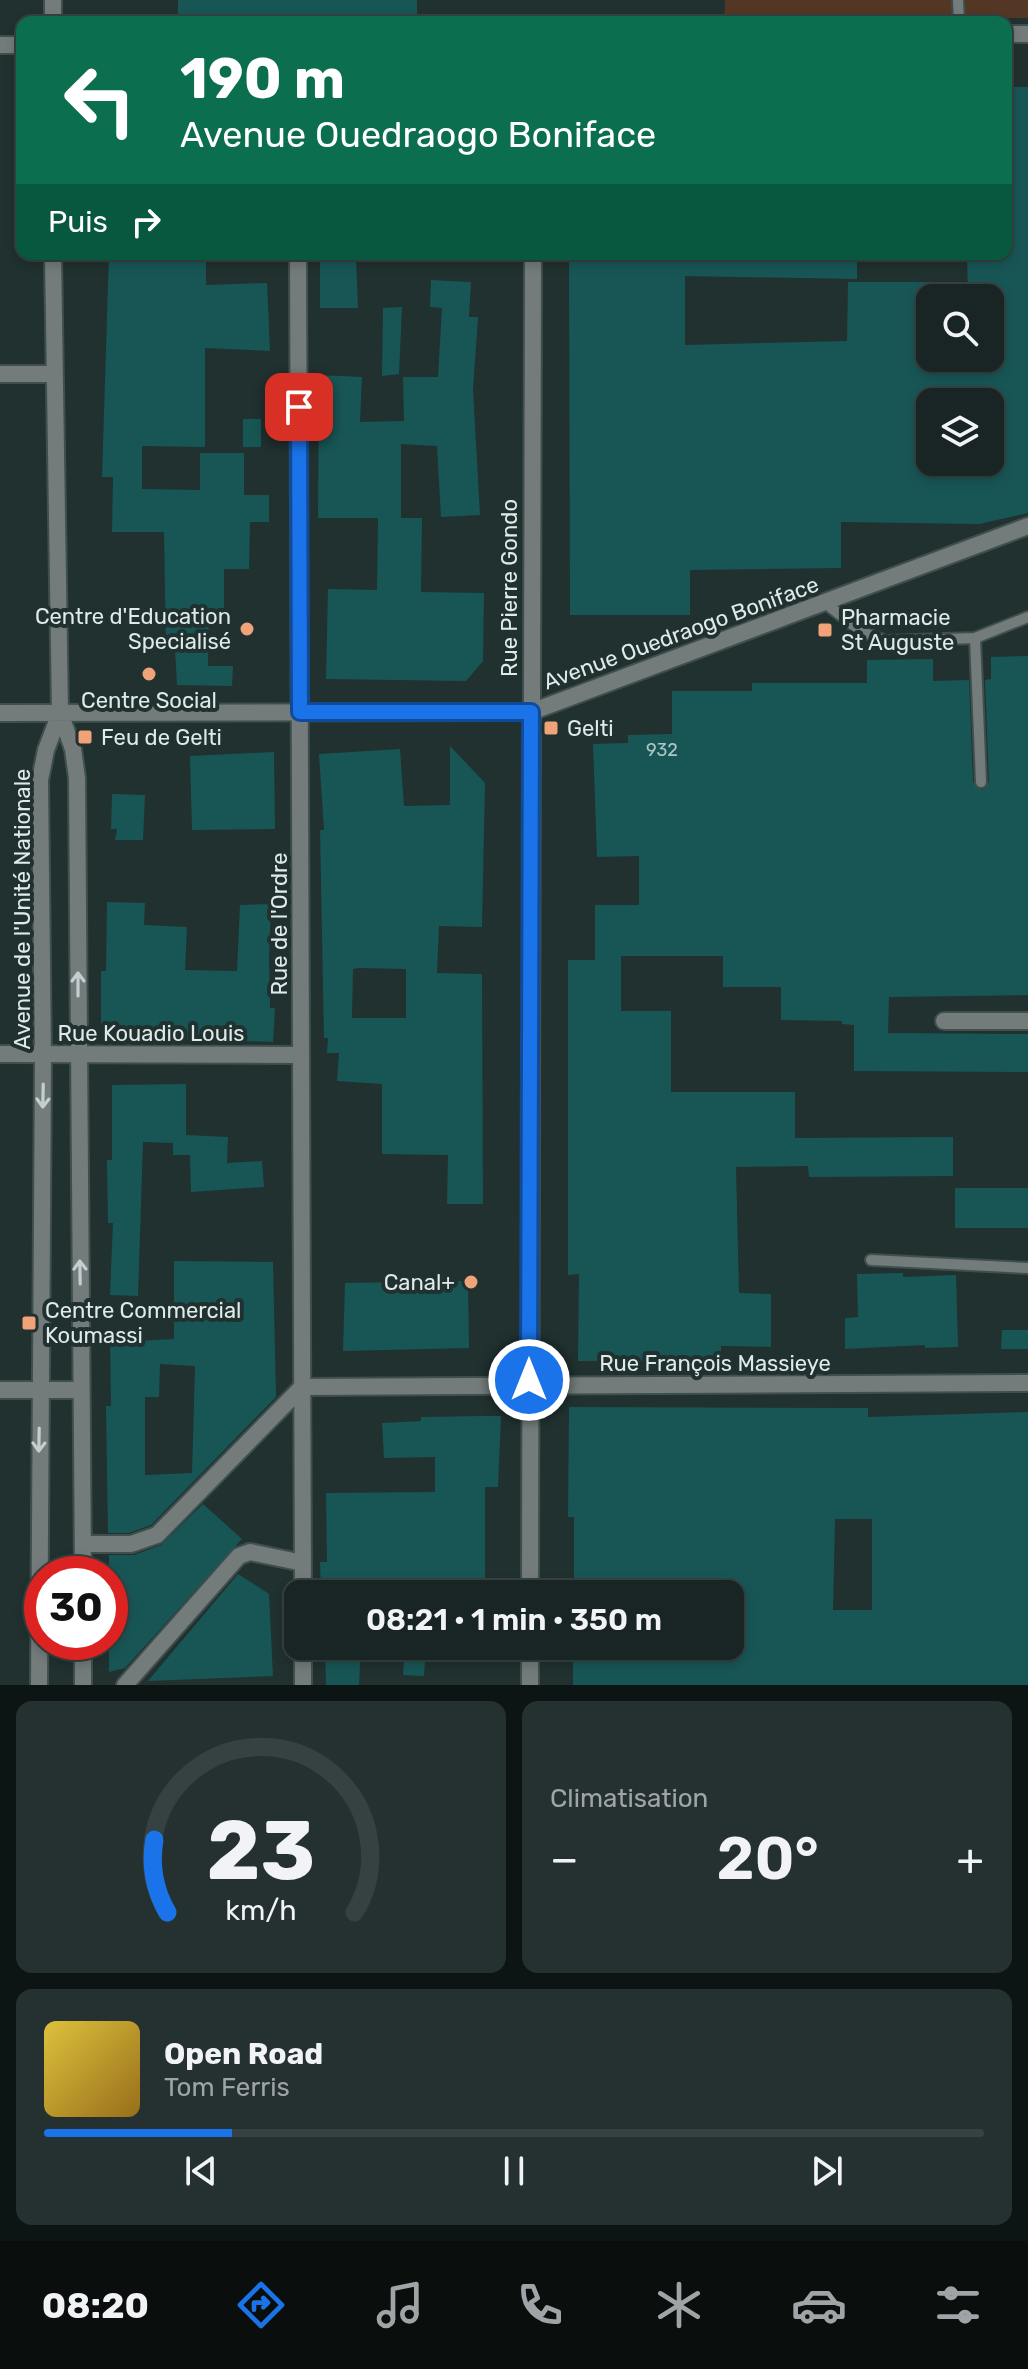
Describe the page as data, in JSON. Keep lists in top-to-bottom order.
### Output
{
  "streets": {
    "street": [
      "Rue Pierre Gondo",
      "Avenue Ouedraogo Boniface",
      "Avenue de l'Unité Nationale",
      "Rue de l'Ordre",
      "Rue Kouadio Louis",
      "Rue François Massieye"
    ]
  },
  "crossings": [
    ["Rue Pierre Gondo", "Avenue Ouedraogo Boniface"],
    ["Rue Pierre Gondo", "Rue François Massieye"],
    ["Avenue Ouedraogo Boniface", "Avenue de l'Unité Nationale"],
    ["Avenue Ouedraogo Boniface", "Rue de l'Ordre"],
    ["Avenue de l'Unité Nationale", "Rue Kouadio Louis"],
    ["Rue de l'Ordre", "Rue Kouadio Louis"],
    ["Rue de l'Ordre", "Rue François Massieye"]
  ],
  "places": {
    "other": ["Centre d'Education Specialisé", "Centre Social", "Canal+"],
    "transit": [
      "Pharmacie St Auguste",
      "Gelti",
      "Feu de Gelti",
      "Centre Commercial Koumassi"
    ]
  },
  "house_numbers": ["932"],
  "page": {
    "turn": ["190 m", "Avenue Ouedraogo Boniface"],
    "then": "Puis",
    "limit": "30",
    "trip": "08:21 · 1 min · 350 m",
    "tile": "Climatisation",
    "heat": ["−", "20°", "+"],
    "song": ["Open Road", "Tom Ferris"],
    "tabs": "08:20",
    "gauge": ["23", "km/h"]
  }
}
